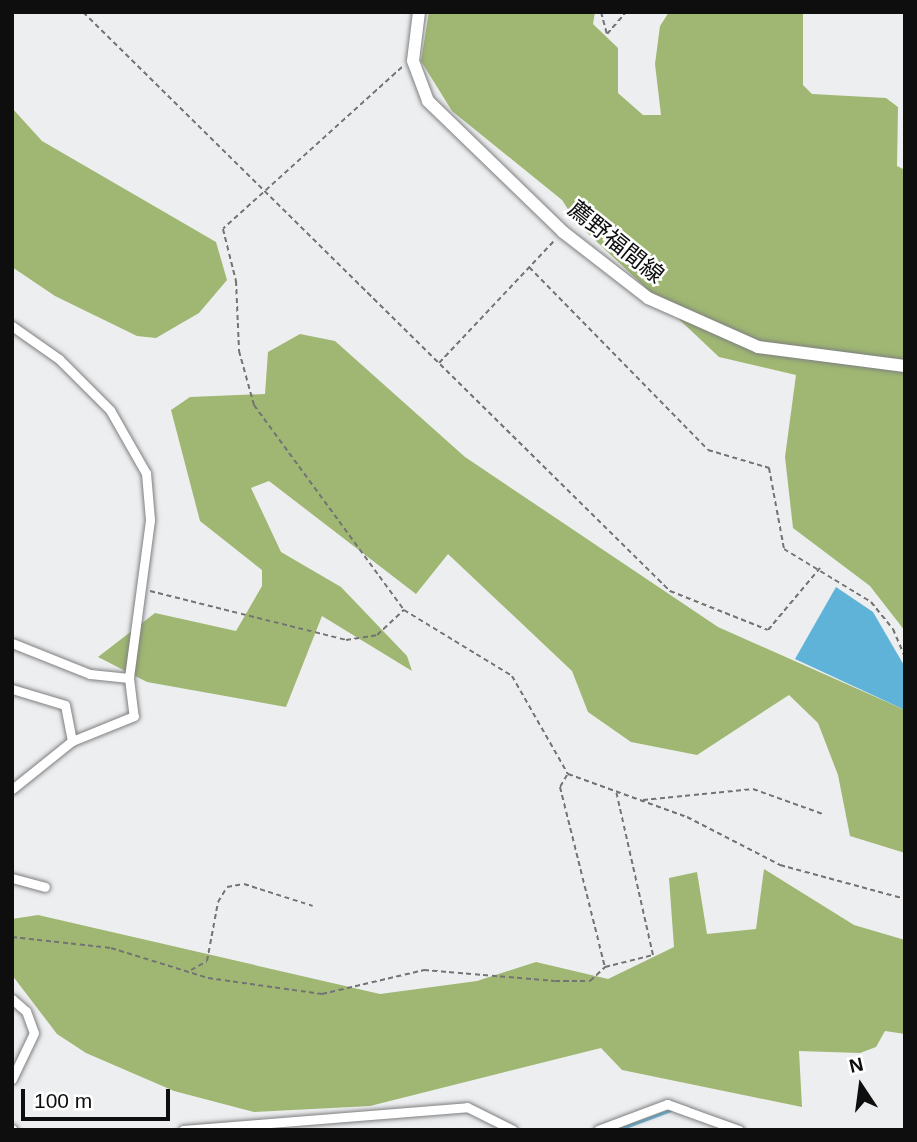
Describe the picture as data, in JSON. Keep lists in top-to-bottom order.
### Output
{
  "streets": {
    "main road": ["薦野福間線"]
  },
  "scale_bar": "100 m",
  "north": "top"
}
